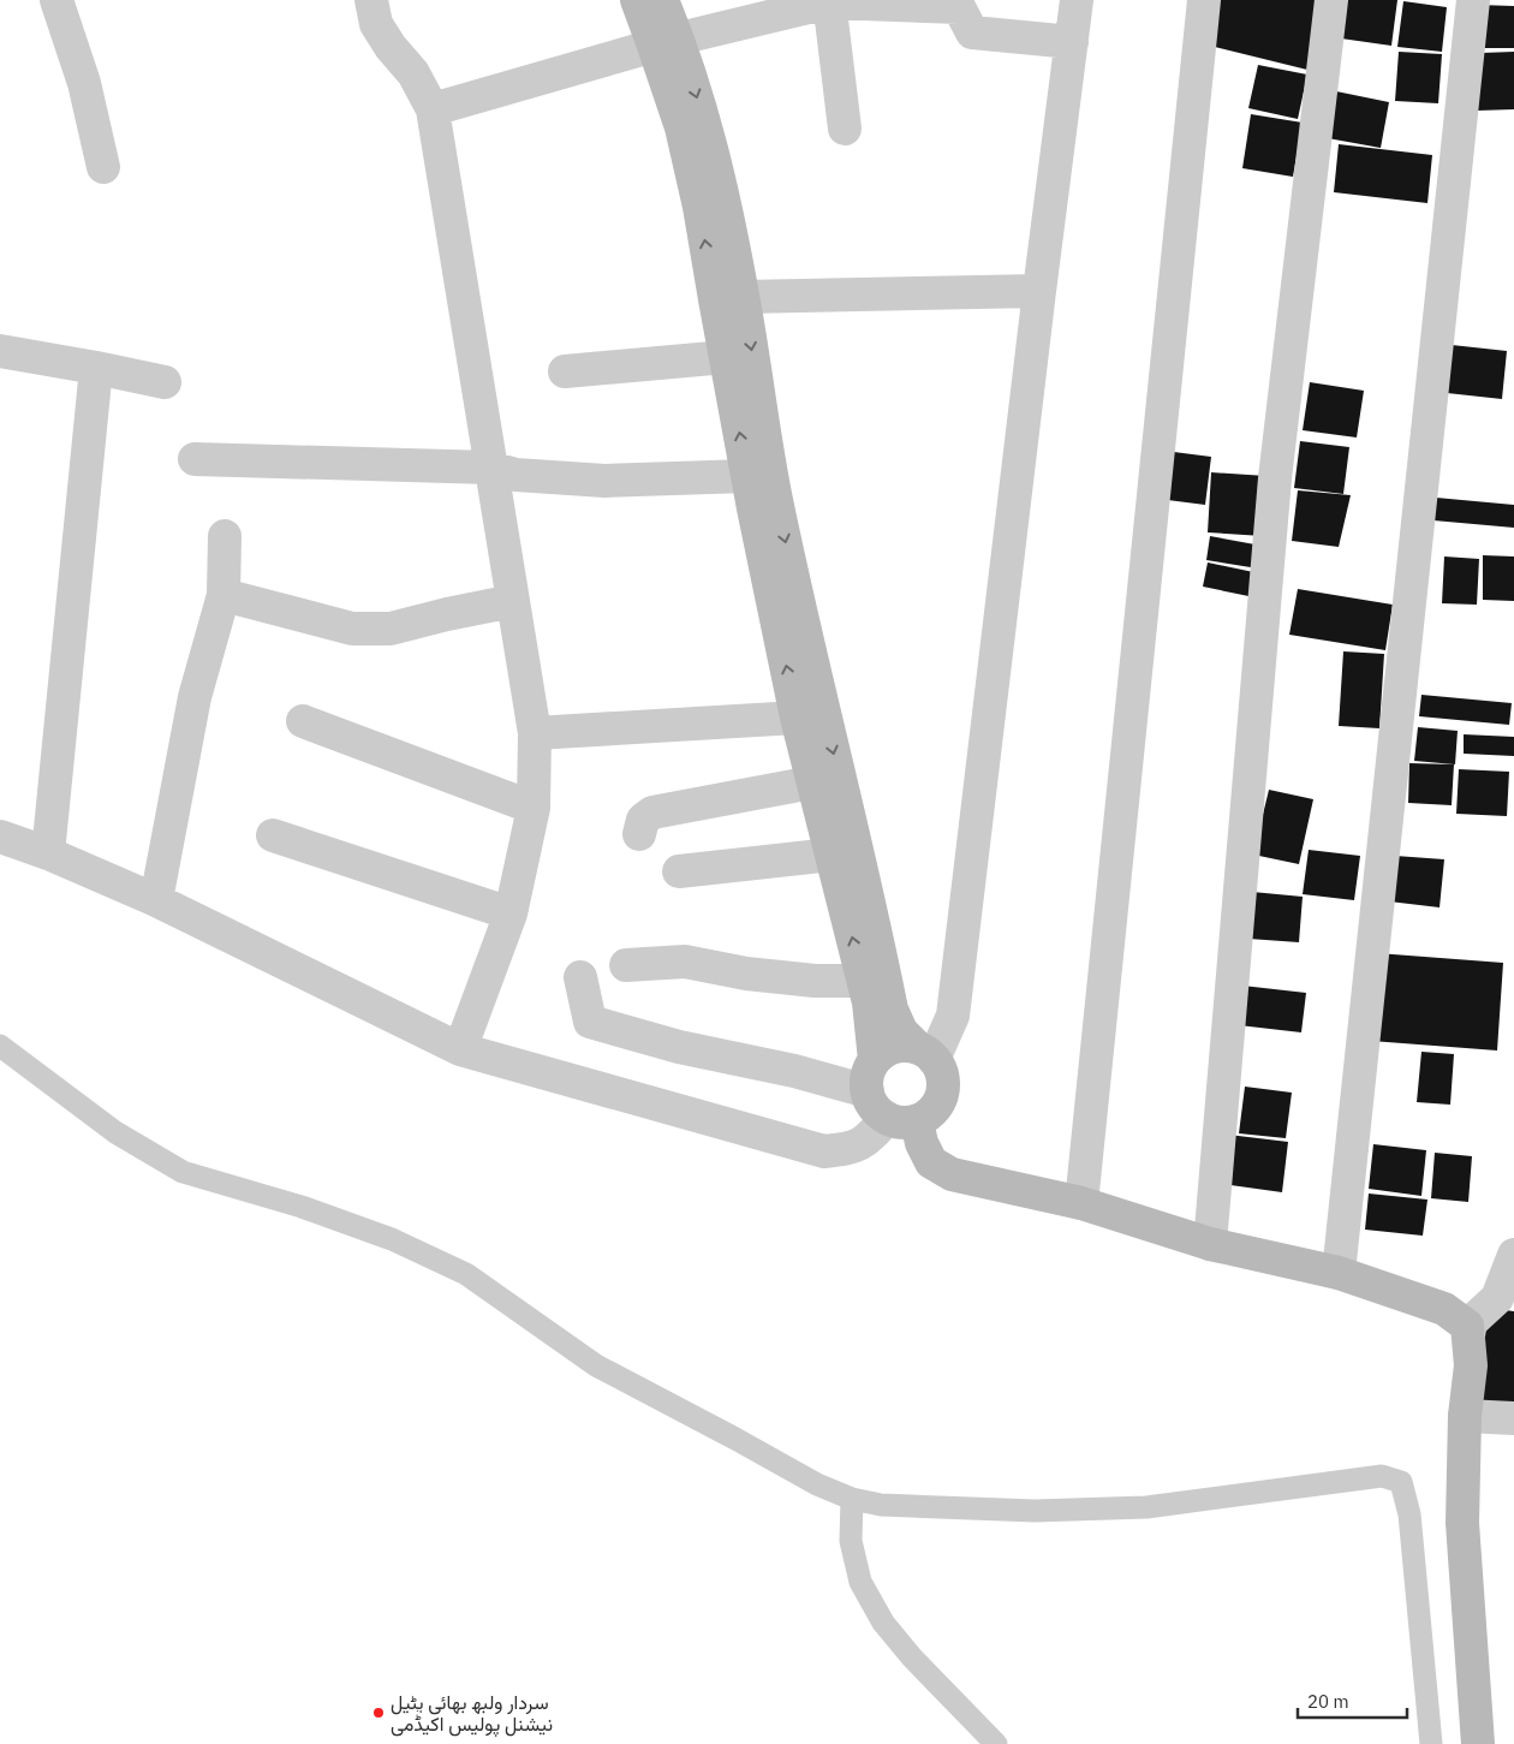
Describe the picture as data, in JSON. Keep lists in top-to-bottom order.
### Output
{
  "places": ["سردار ولبھ بھائی پٹیل نیشنل پولیس اکیڈمی"],
  "scale_bar": "20 m"
}
